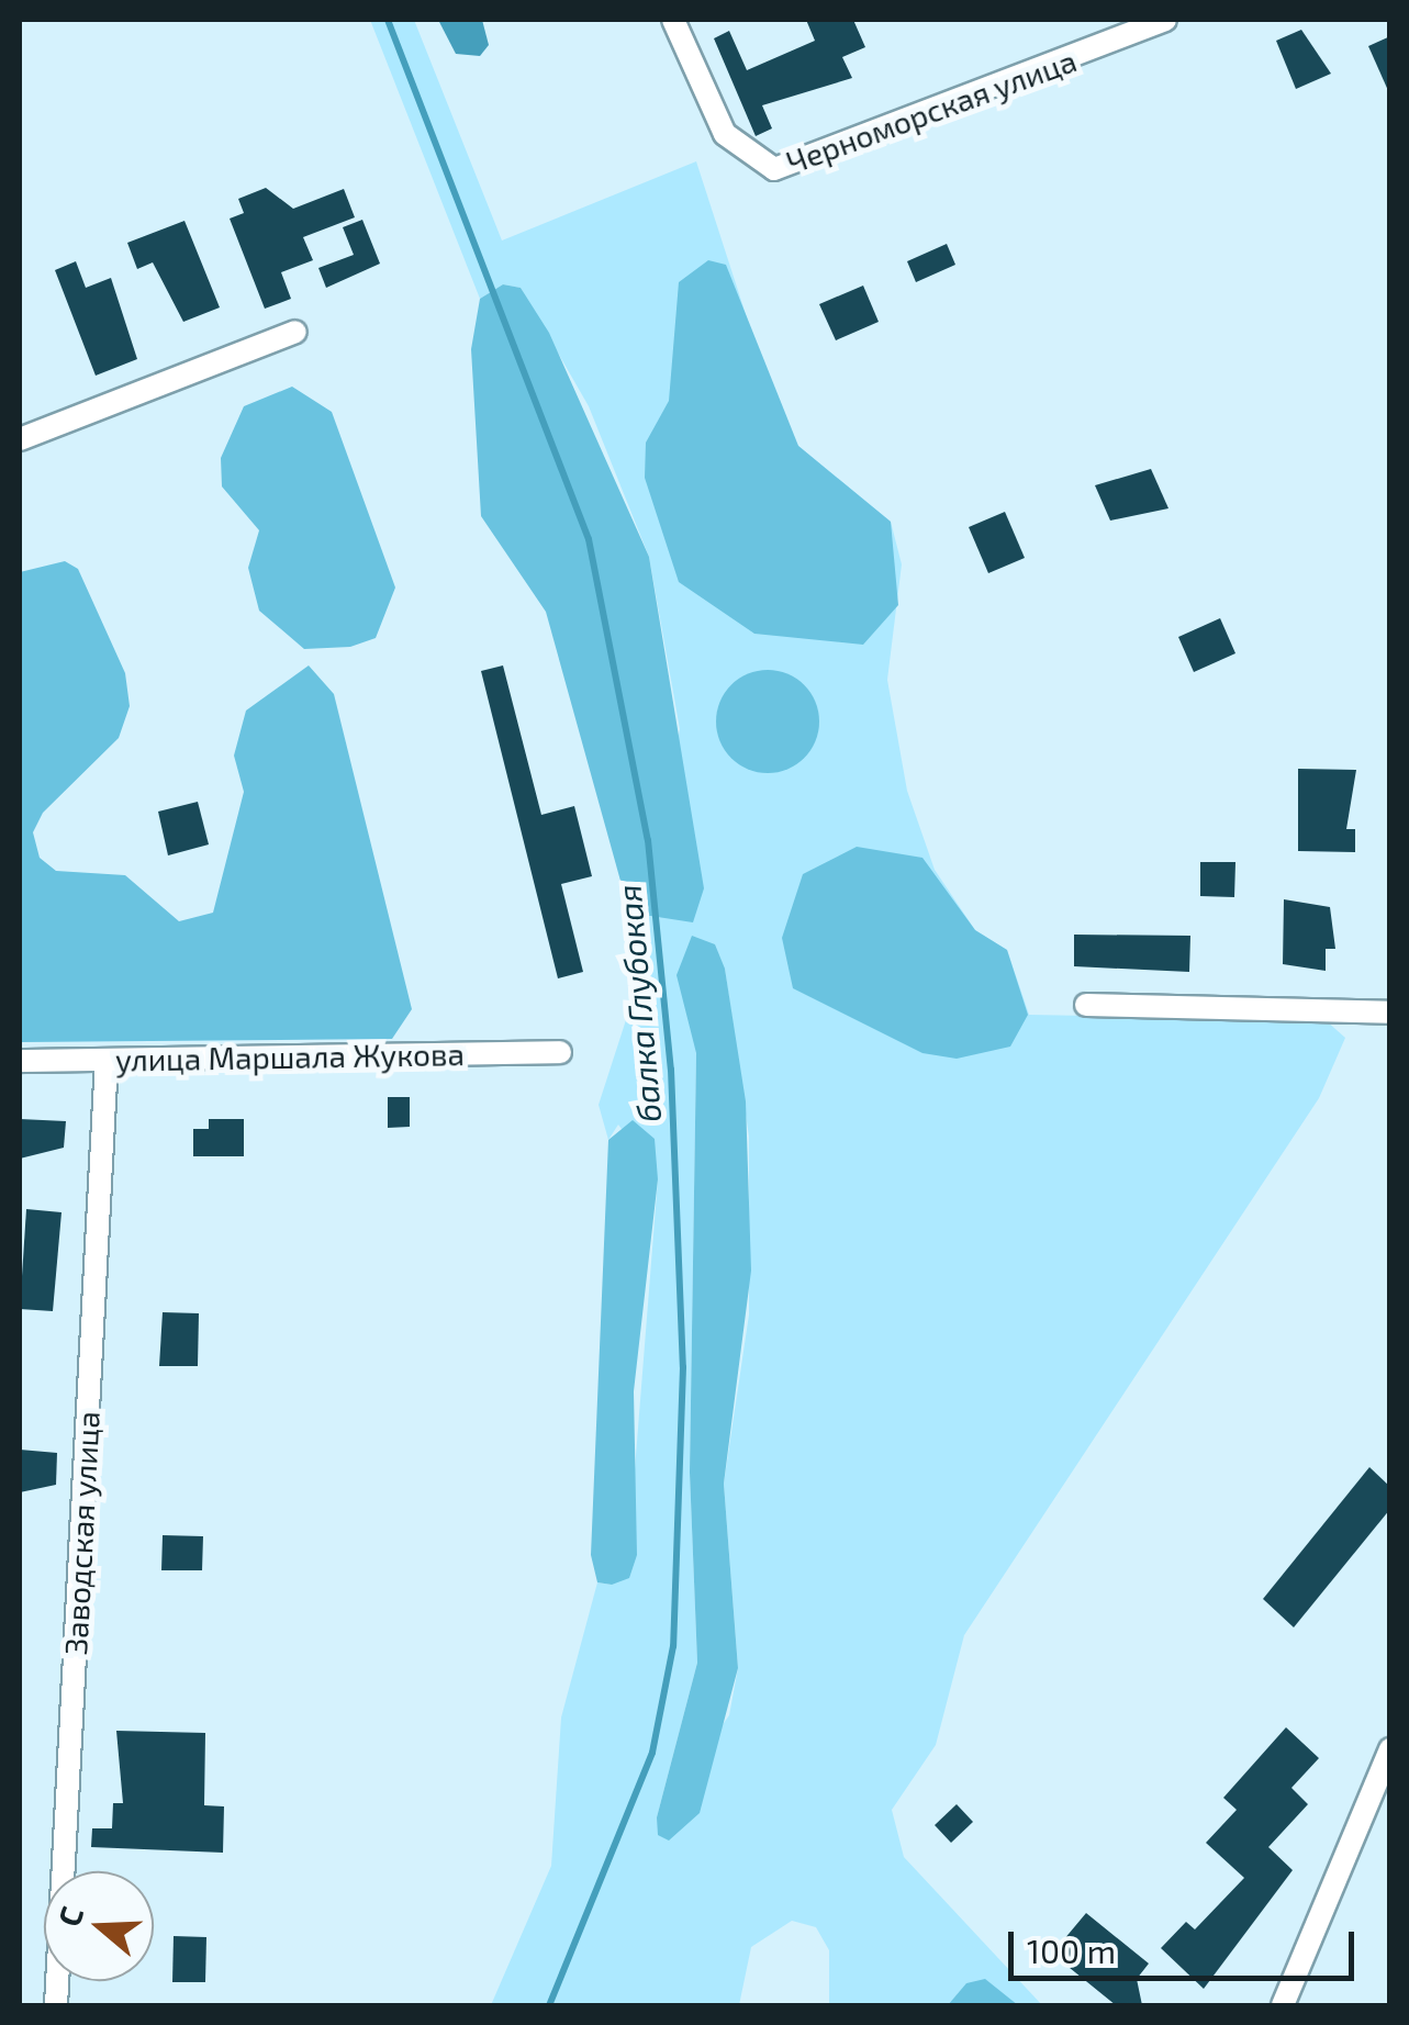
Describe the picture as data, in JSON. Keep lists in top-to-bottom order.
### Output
{
  "streets": {
    "street": ["Черноморская улица", "улица Маршала Жукова", "Заводская улица"]
  },
  "crossings": [
    ["улица Маршала Жукова", "Заводская улица"]
  ],
  "water": ["балка Глубокая"],
  "scale_bar": "100 m",
  "north": "left"
}
